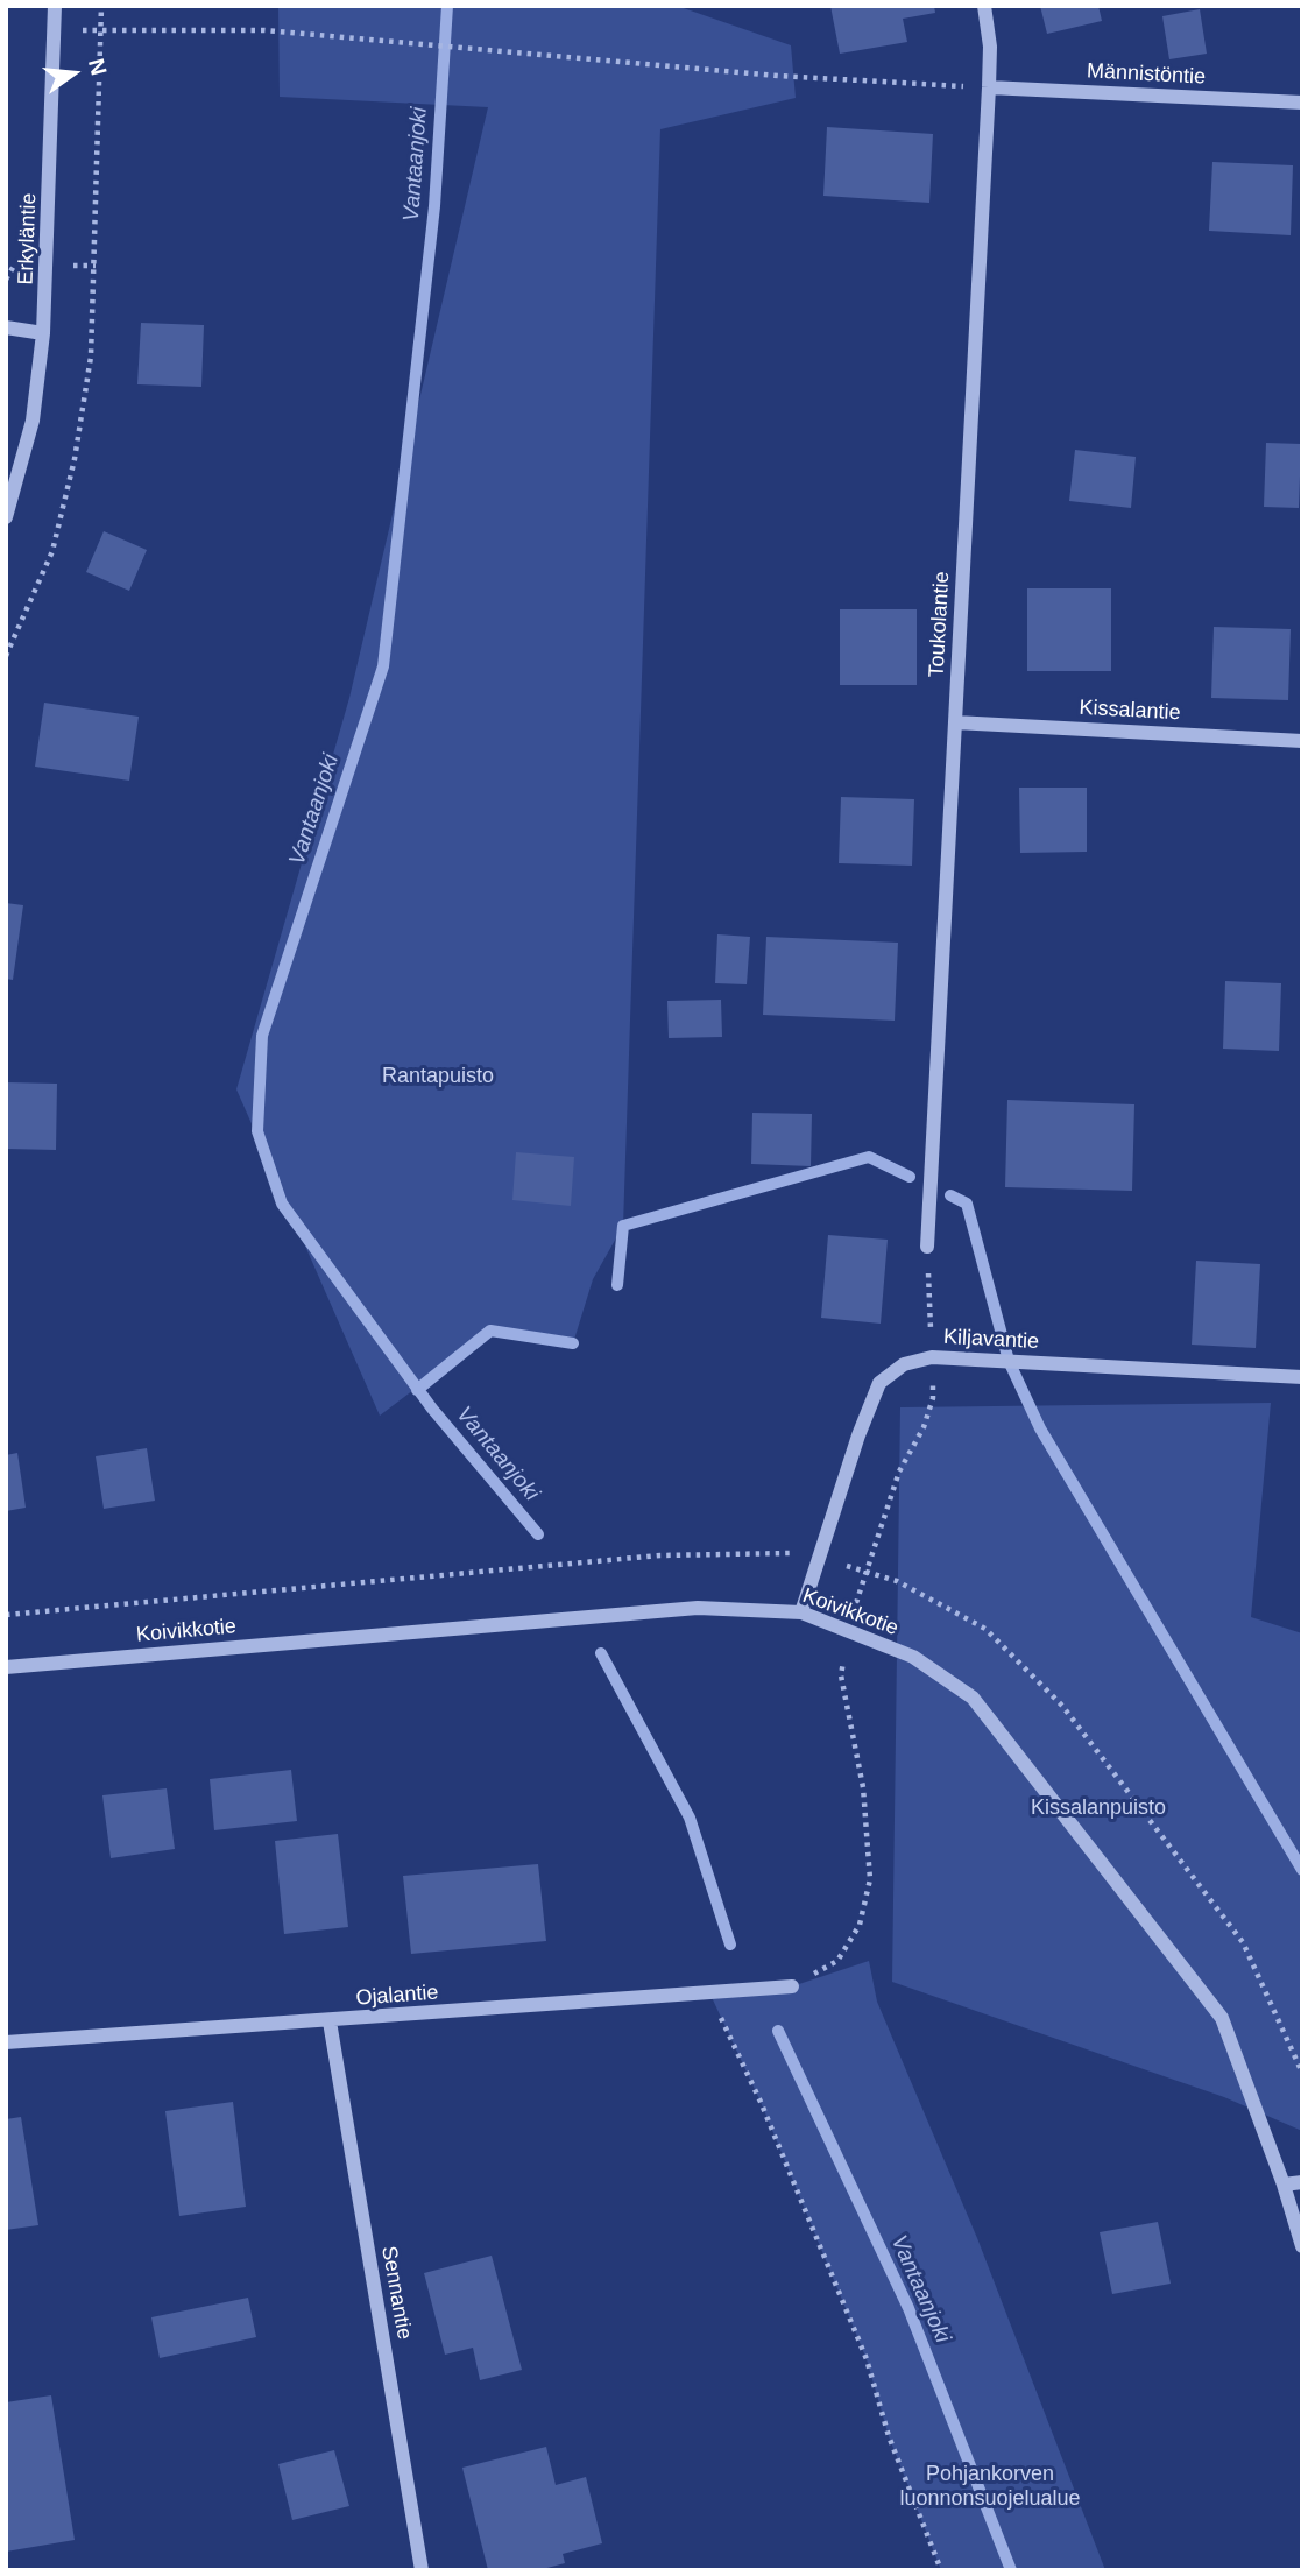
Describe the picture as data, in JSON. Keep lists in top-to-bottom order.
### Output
{
  "streets": {
    "street": [
      "Männistöntie",
      "Erkyläntie",
      "Toukolantie",
      "Kissalantie",
      "Kiljavantie",
      "Koivikkotie",
      "Ojalantie",
      "Sennantie"
    ]
  },
  "crossings": [
    ["Männistöntie", "Toukolantie"],
    ["Toukolantie", "Kissalantie"],
    ["Kiljavantie", "Koivikkotie"],
    ["Ojalantie", "Sennantie"]
  ],
  "water": ["Vantaanjoki"],
  "parks": ["Rantapuisto", "Kissalanpuisto", "Pohjankorven luonnonsuojelualue"],
  "north": "right"
}
